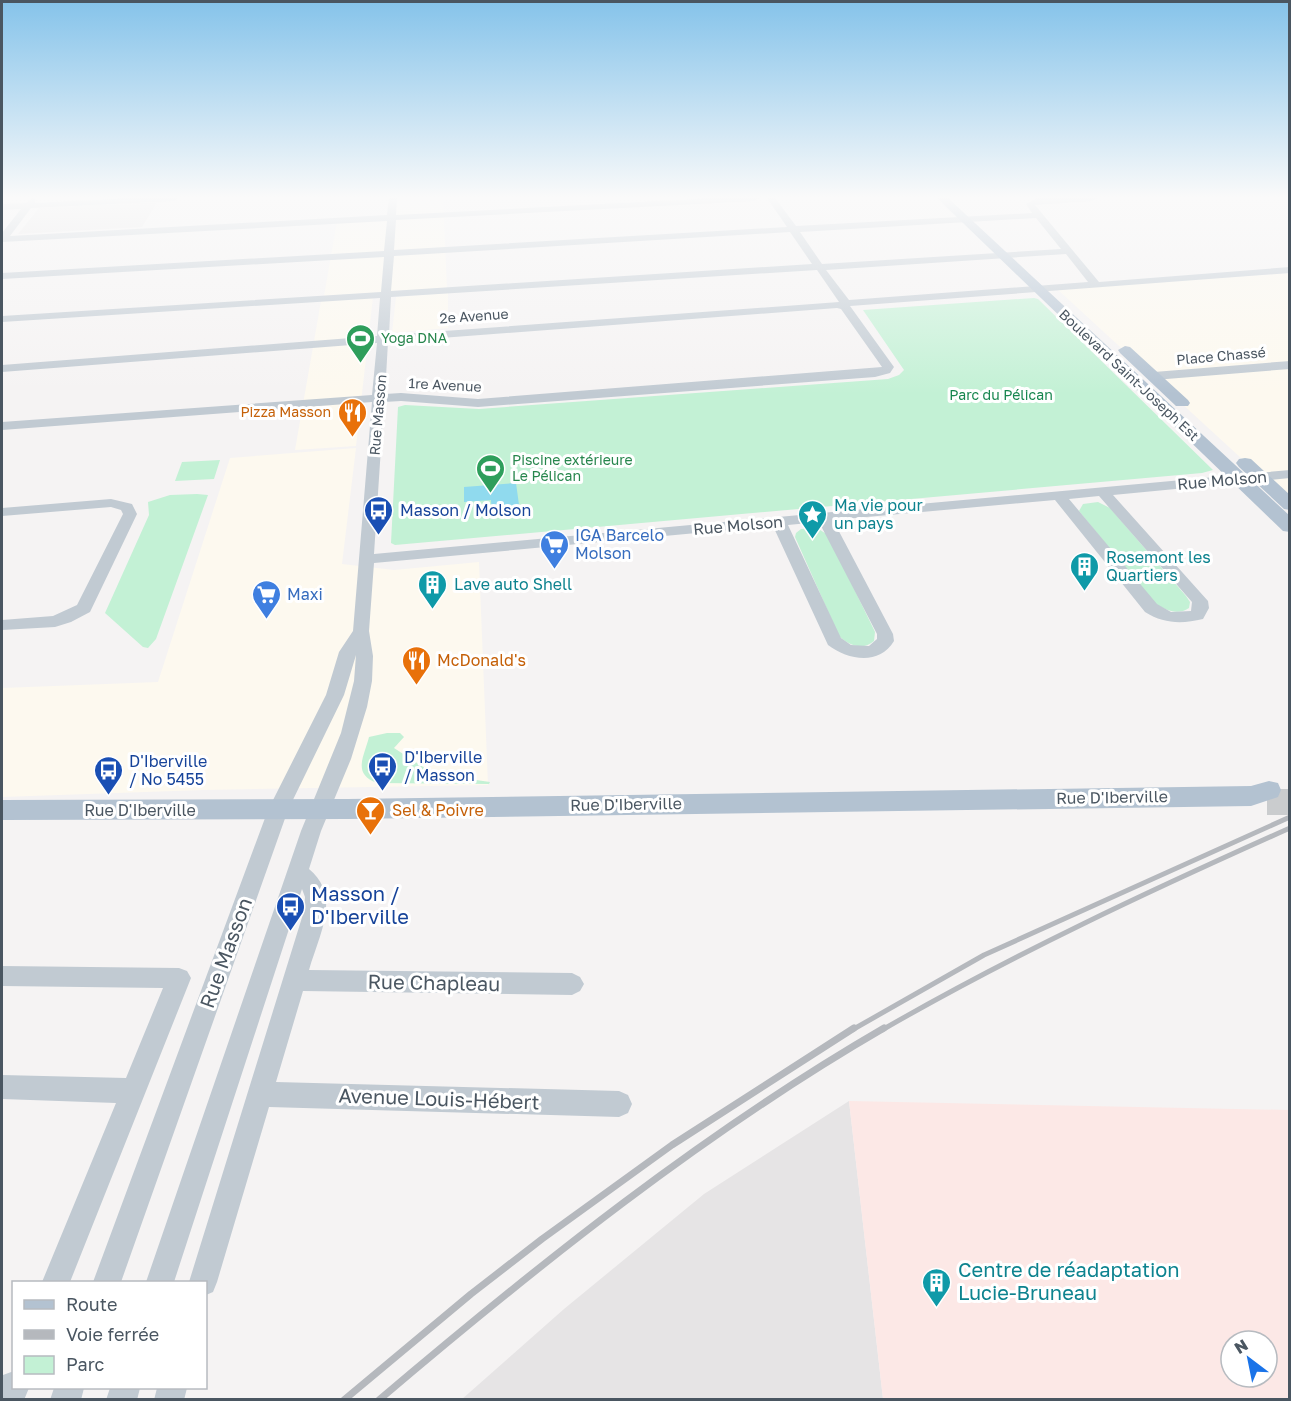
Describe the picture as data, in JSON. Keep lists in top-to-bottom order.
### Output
{
  "streets": {
    "main road": ["Boulevard Saint-Joseph Est", "Rue D'Iberville"],
    "street": [
      "2e Avenue",
      "Place Chassé",
      "1re Avenue",
      "Rue Masson",
      "Rue Molson",
      "Rue Chapleau",
      "Avenue Louis-Hébert"
    ]
  },
  "crossings": [
    ["2e Avenue", "Boulevard Saint-Joseph Est"],
    ["2e Avenue", "1re Avenue"],
    ["2e Avenue", "Rue Masson"],
    ["Place Chassé", "Boulevard Saint-Joseph Est"],
    ["Boulevard Saint-Joseph Est", "Rue Molson"],
    ["1re Avenue", "Rue Masson"],
    ["Rue Masson", "Rue Molson"],
    ["Rue Masson", "Rue D'Iberville"]
  ],
  "parks": ["Parc du Pélican"],
  "places": {
    "sports": ["Yoga DNA", "Piscine extérieure Le Pélican"],
    "restaurant": ["Pizza Masson", "McDonald's"],
    "bus stop": [
      "Masson / Molson",
      "D'Iberville / Masson",
      "D'Iberville / No 5455",
      "Masson / D'Iberville"
    ],
    "place": ["Ma vie pour un pays"],
    "supermarket": ["IGA Barcelo Molson", "Maxi"],
    "building": ["Rosemont les Quartiers", "Lave auto Shell", "Centre de réadaptation Lucie-Bruneau"],
    "bar": ["Sel & Poivre"]
  },
  "legend": ["Route", "Voie ferrée", "Parc"],
  "north": "top left"
}
